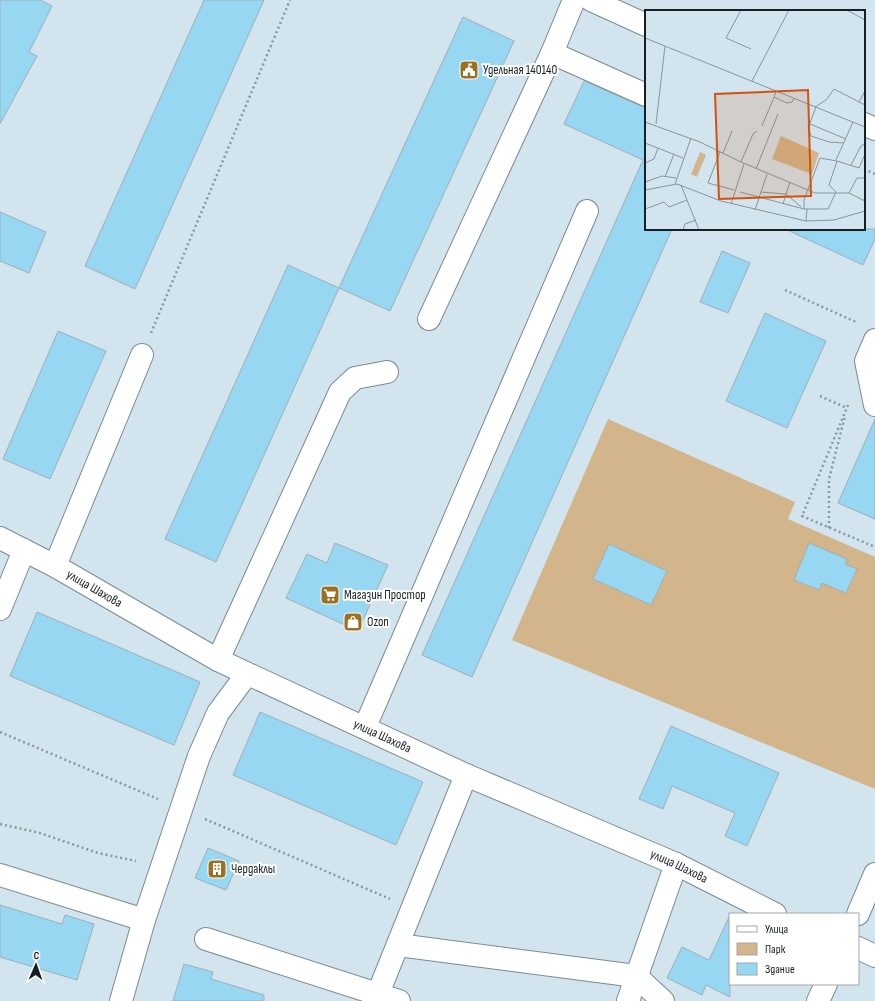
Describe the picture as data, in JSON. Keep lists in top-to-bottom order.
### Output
{
  "streets": {
    "street": ["улица Шахова"]
  },
  "places": {
    "public building": ["Удельная 140140"],
    "supermarket": ["Магазин Простор"],
    "shop": ["Ozon"],
    "building": ["Чердаклы"]
  },
  "legend": ["Улица", "Парк", "Здание"],
  "north": "top"
}
